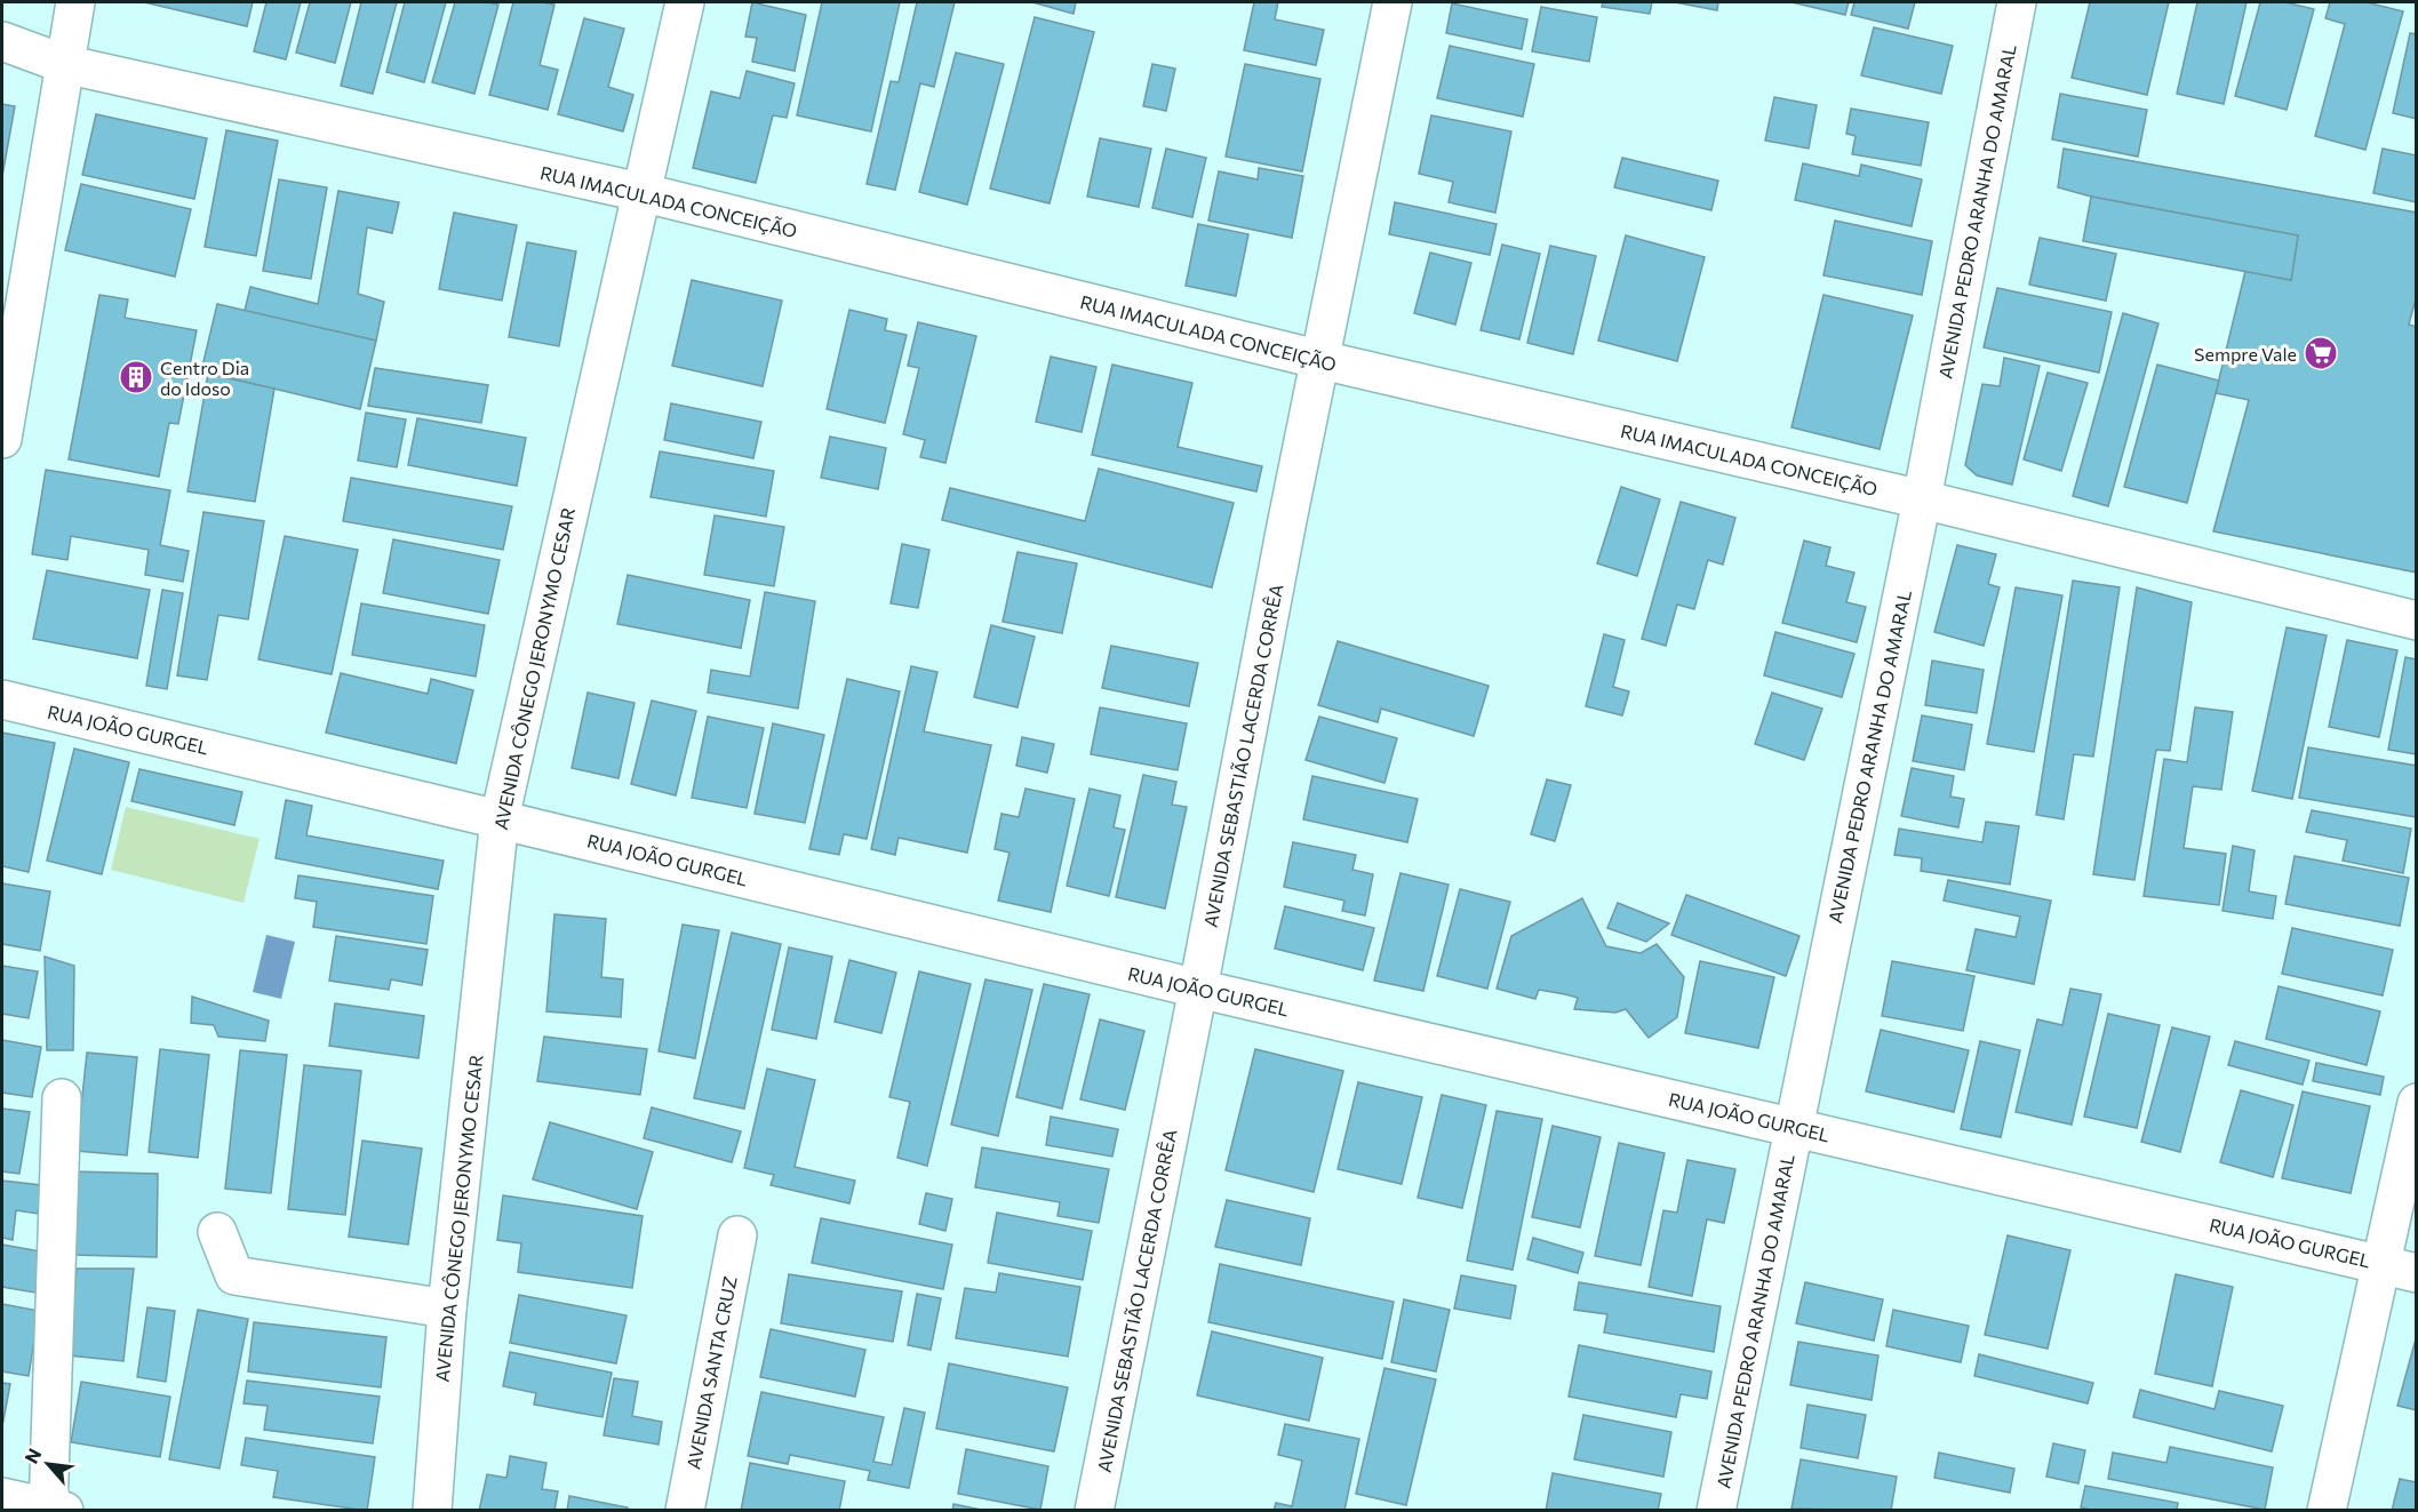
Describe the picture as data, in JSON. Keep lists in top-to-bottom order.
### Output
{
  "streets": {
    "street": [
      "RUA IMACULADA CONCEIÇÃO",
      "AVENIDA PEDRO ARANHA DO AMARAL",
      "AVENIDA CÔNEGO JERONYMO CESAR",
      "RUA JOÃO GURGEL",
      "AVENIDA SEBASTIÃO LACERDA CORRÊA",
      "AVENIDA SANTA CRUZ"
    ]
  },
  "crossings": [
    ["RUA IMACULADA CONCEIÇÃO", "AVENIDA PEDRO ARANHA DO AMARAL"],
    ["RUA IMACULADA CONCEIÇÃO", "AVENIDA CÔNEGO JERONYMO CESAR"],
    ["RUA IMACULADA CONCEIÇÃO", "AVENIDA SEBASTIÃO LACERDA CORRÊA"],
    ["AVENIDA PEDRO ARANHA DO AMARAL", "RUA JOÃO GURGEL"],
    ["AVENIDA CÔNEGO JERONYMO CESAR", "RUA JOÃO GURGEL"],
    ["RUA JOÃO GURGEL", "AVENIDA SEBASTIÃO LACERDA CORRÊA"]
  ],
  "places": {
    "supermarket": ["Sempre Vale"],
    "building": ["Centro Dia do Idoso"]
  },
  "north": "top left"
}
